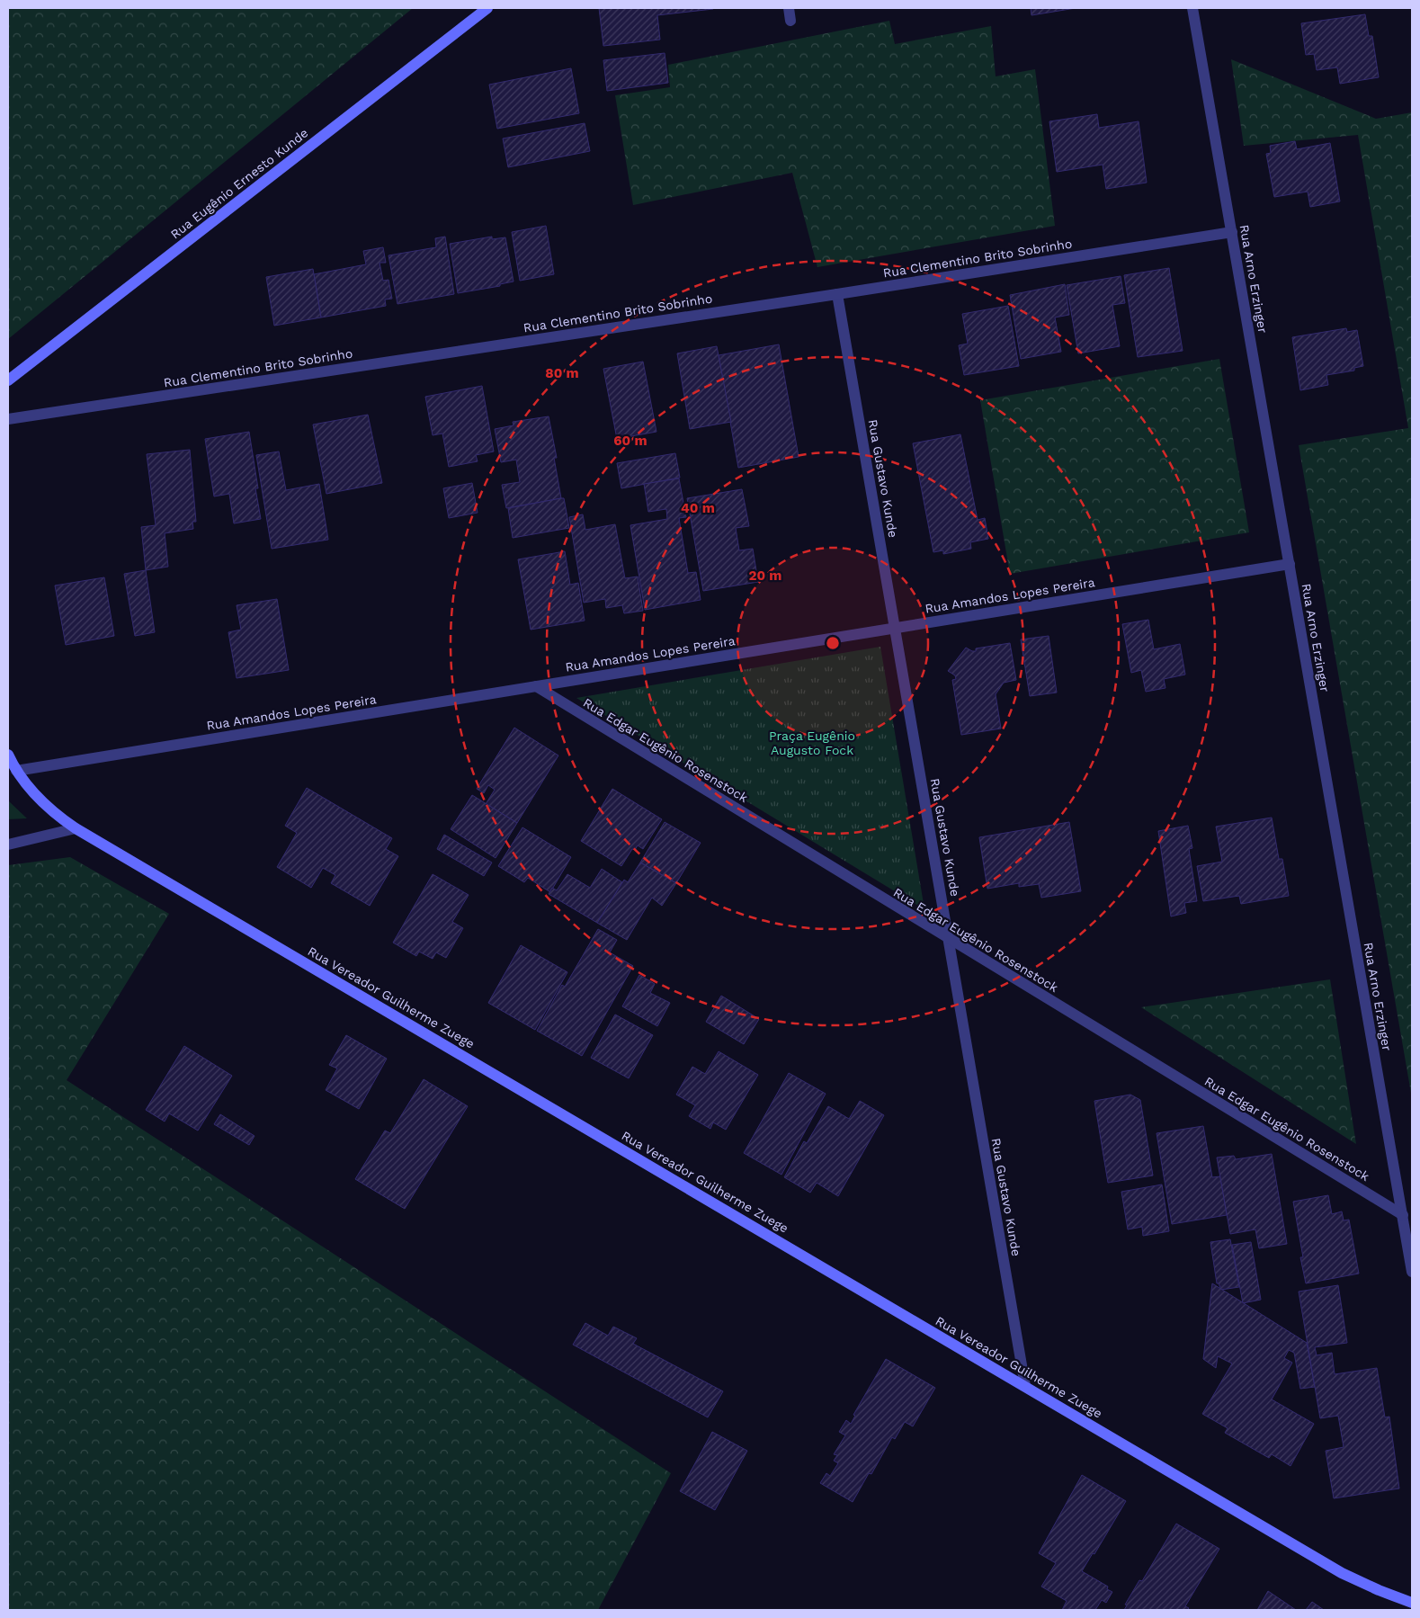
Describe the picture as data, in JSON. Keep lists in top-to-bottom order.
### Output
{
  "streets": {
    "main road": ["Rua Eugênio Ernesto Kunde", "Rua Vereador Guilherme Zuege"],
    "street": [
      "Rua Clementino Brito Sobrinho",
      "Rua Arno Erzinger",
      "Rua Gustavo Kunde",
      "Rua Amandos Lopes Pereira",
      "Rua Edgar Eugênio Rosenstock"
    ]
  },
  "crossings": [
    ["Rua Clementino Brito Sobrinho", "Rua Arno Erzinger"],
    ["Rua Clementino Brito Sobrinho", "Rua Gustavo Kunde"],
    ["Rua Arno Erzinger", "Rua Amandos Lopes Pereira"],
    ["Rua Arno Erzinger", "Rua Edgar Eugênio Rosenstock"],
    ["Rua Gustavo Kunde", "Rua Amandos Lopes Pereira"],
    ["Rua Gustavo Kunde", "Rua Edgar Eugênio Rosenstock"],
    ["Rua Gustavo Kunde", "Rua Vereador Guilherme Zuege"],
    ["Rua Amandos Lopes Pereira", "Rua Edgar Eugênio Rosenstock"],
    ["Rua Amandos Lopes Pereira", "Rua Vereador Guilherme Zuege"]
  ],
  "parks": ["Praça Eugênio Augusto Fock"],
  "rings": [
    "80 m",
    "60 m",
    "40 m",
    "20 m"
  ]
}
